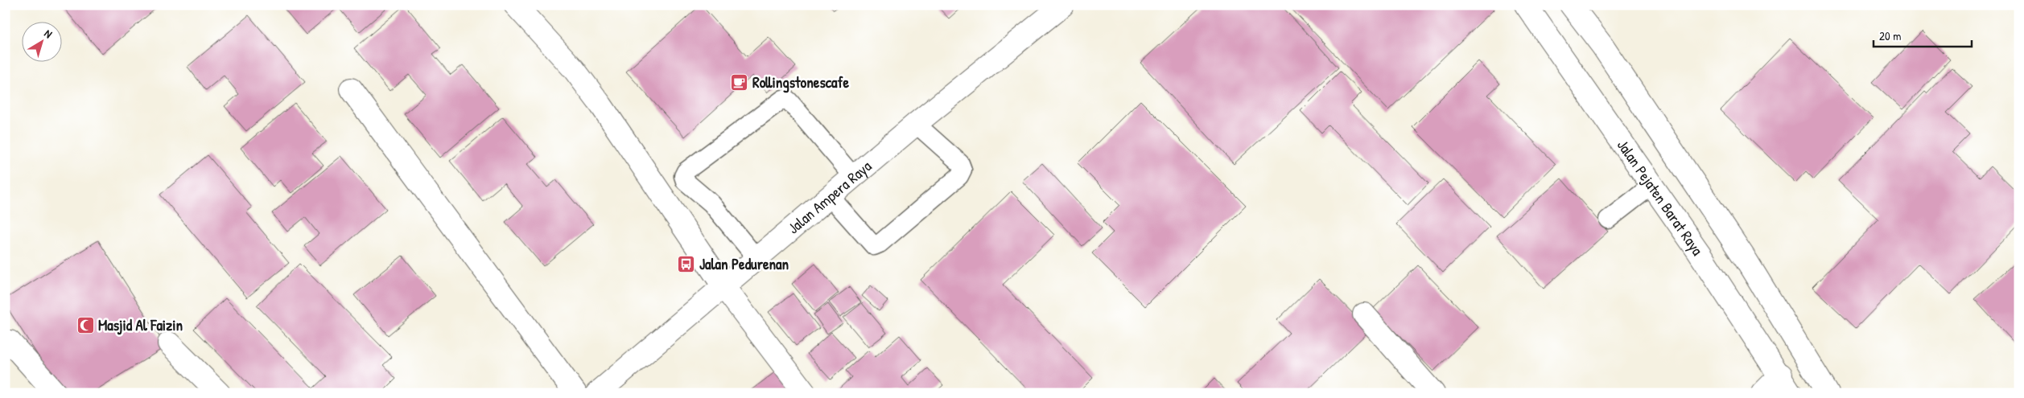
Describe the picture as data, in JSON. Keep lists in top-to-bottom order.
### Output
{
  "streets": {
    "street": ["Jalan Ampera Raya", "Jalan Pejaten Barat Raya"]
  },
  "places": {
    "cafe": ["Rollingstonescafe"],
    "bus stop": ["Jalan Pedurenan"],
    "mosque": ["Masjid Al Faizin"]
  },
  "scale_bar": "20 m",
  "north": "top right"
}
